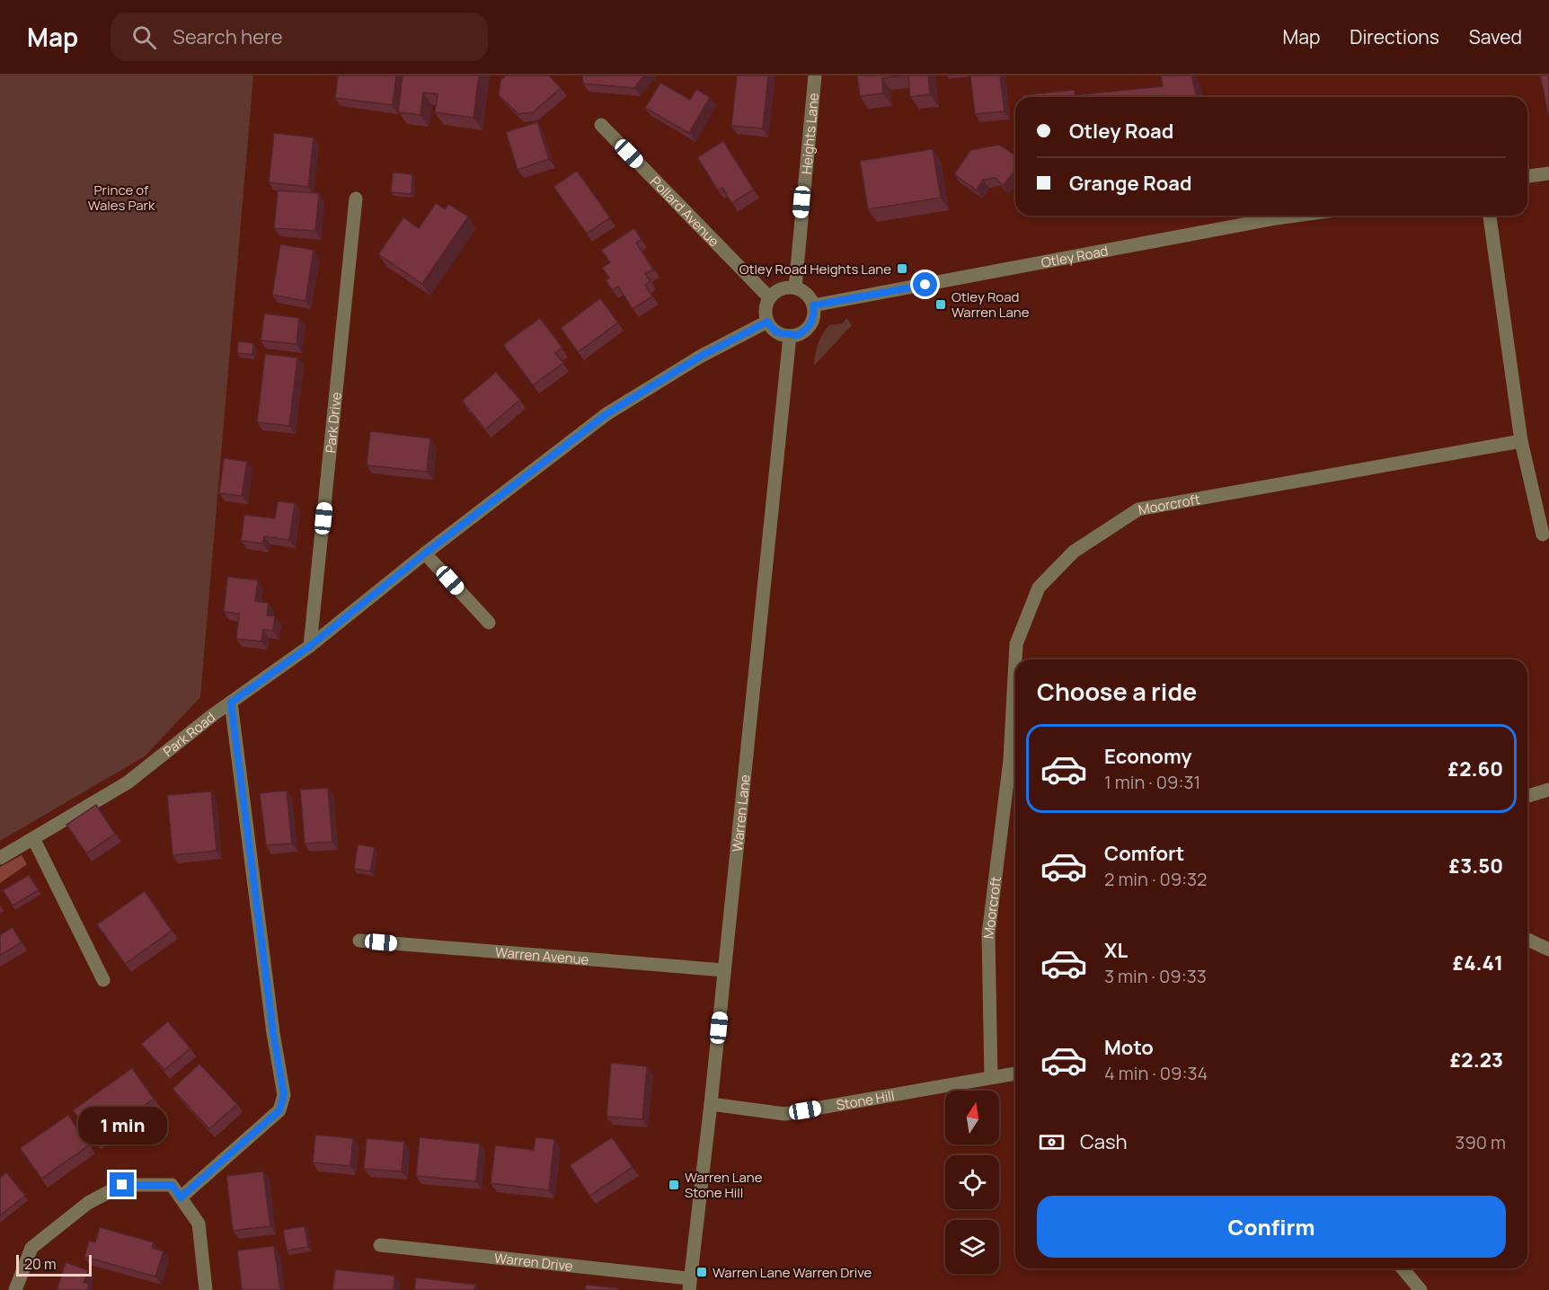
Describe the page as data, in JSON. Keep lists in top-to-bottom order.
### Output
{
  "streets": {
    "street": [
      "Heights Lane",
      "Pollard Avenue",
      "Otley Road",
      "Park Drive",
      "Moorcroft",
      "Park Road",
      "Warren Lane",
      "Warren Avenue",
      "Stone Hill",
      "Warren Drive"
    ]
  },
  "crossings": [
    ["Heights Lane", "Pollard Avenue"],
    ["Heights Lane", "Otley Road"],
    ["Heights Lane", "Park Road"],
    ["Heights Lane", "Warren Lane"],
    ["Pollard Avenue", "Otley Road"],
    ["Pollard Avenue", "Park Road"],
    ["Pollard Avenue", "Warren Lane"],
    ["Otley Road", "Park Road"],
    ["Otley Road", "Warren Lane"],
    ["Park Drive", "Park Road"],
    ["Moorcroft", "Stone Hill"],
    ["Park Road", "Warren Lane"],
    ["Warren Lane", "Warren Avenue"],
    ["Warren Lane", "Stone Hill"],
    ["Warren Lane", "Warren Drive"]
  ],
  "parks": ["Prince of Wales Park"],
  "places": {
    "transit": [
      "Otley Road Heights Lane",
      "Otley Road Warren Lane",
      "Warren Lane Stone Hill",
      "Warren Lane Warren Drive"
    ]
  },
  "scale_bar": "20 m",
  "north": "top",
  "page": {
    "header": "Map",
    "search": "Search here",
    "nav": ["Map", "Directions", "Saved"],
    "banner": ["Otley Road", "Grange Road"],
    "heading": "Choose a ride",
    "list": [
      {
        "name": "Economy",
        "note": "1 min · 09:31",
        "value": "£2.60"
      },
      {
        "name": "Comfort",
        "note": "2 min · 09:32",
        "value": "£3.50"
      },
      {
        "name": "XL",
        "note": "3 min · 09:33",
        "value": "£4.41"
      },
      {
        "name": "Moto",
        "note": "4 min · 09:34",
        "value": "£2.23"
      }
    ],
    "bubble": "1 min",
    "pay": ["Cash", "390 m"],
    "buttons": "Confirm",
    "scale": "20 m"
  }
}
